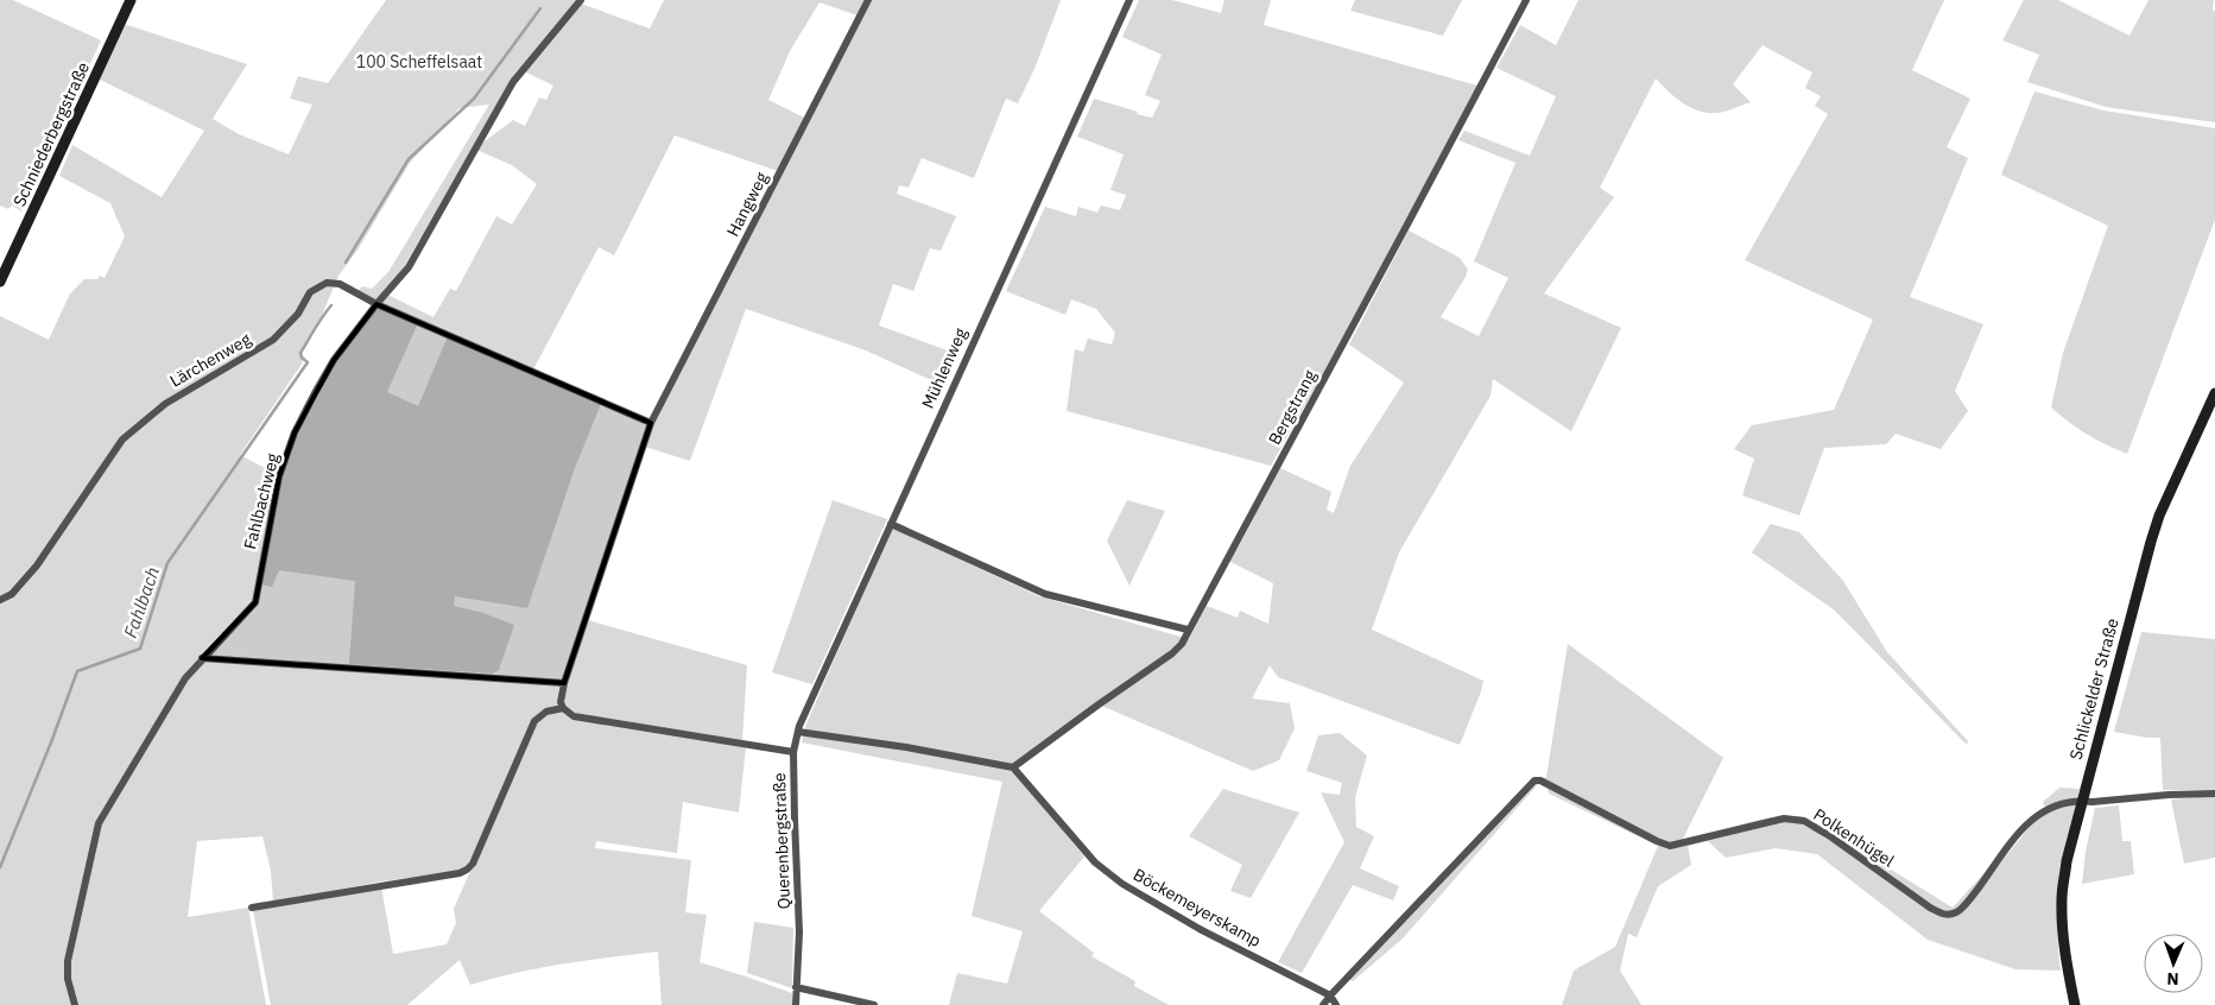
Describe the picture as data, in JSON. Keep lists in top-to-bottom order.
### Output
{
  "streets": {
    "main road": ["Schniederbergstraße", "Schlickelder Straße"],
    "street": [
      "Hangweg",
      "Lärchenweg",
      "Mühlenweg",
      "Bergstrang",
      "Fahlbachweg",
      "Polkenhügel",
      "Querenbergstraße",
      "Böckemeyerskamp"
    ]
  },
  "crossings": [
    ["Hangweg", "Lärchenweg"],
    ["Lärchenweg", "Fahlbachweg"],
    ["Mühlenweg", "Querenbergstraße"],
    ["Bergstrang", "Böckemeyerskamp"],
    ["Schlickelder Straße", "Polkenhügel"],
    ["Polkenhügel", "Böckemeyerskamp"]
  ],
  "water": ["Fahlbach"],
  "parks": ["100 Scheffelsaat"],
  "north": "bottom"
}
